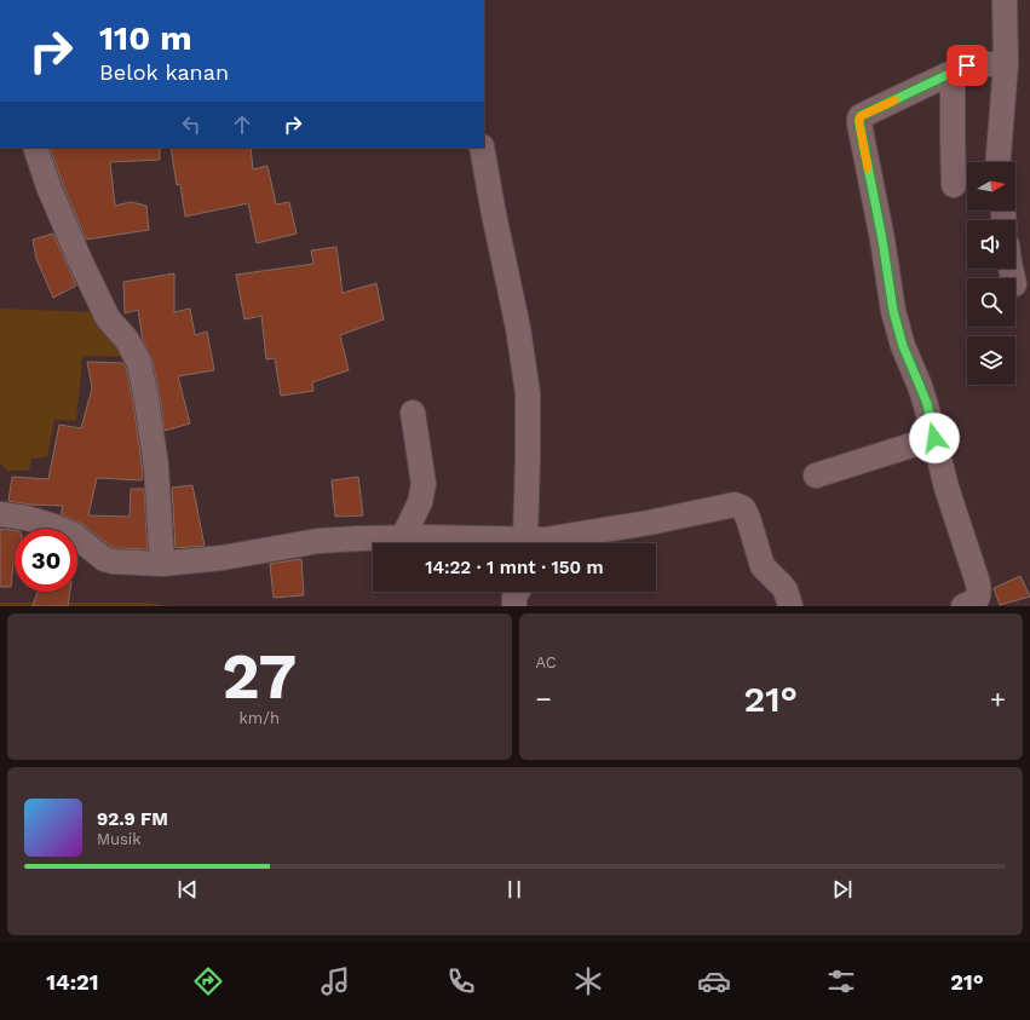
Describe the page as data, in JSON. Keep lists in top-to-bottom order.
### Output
{
  "north": "right",
  "page": {
    "turn": ["110 m", "Belok kanan"],
    "limit": "30",
    "trip": "14:22 · 1 mnt · 150 m",
    "tile": [
      ["27", "km/h"],
      "AC"
    ],
    "heat": ["−", "21°", "+"],
    "song": ["92.9 FM", "Musik"],
    "tabs": ["14:21", "21°"]
  }
}
